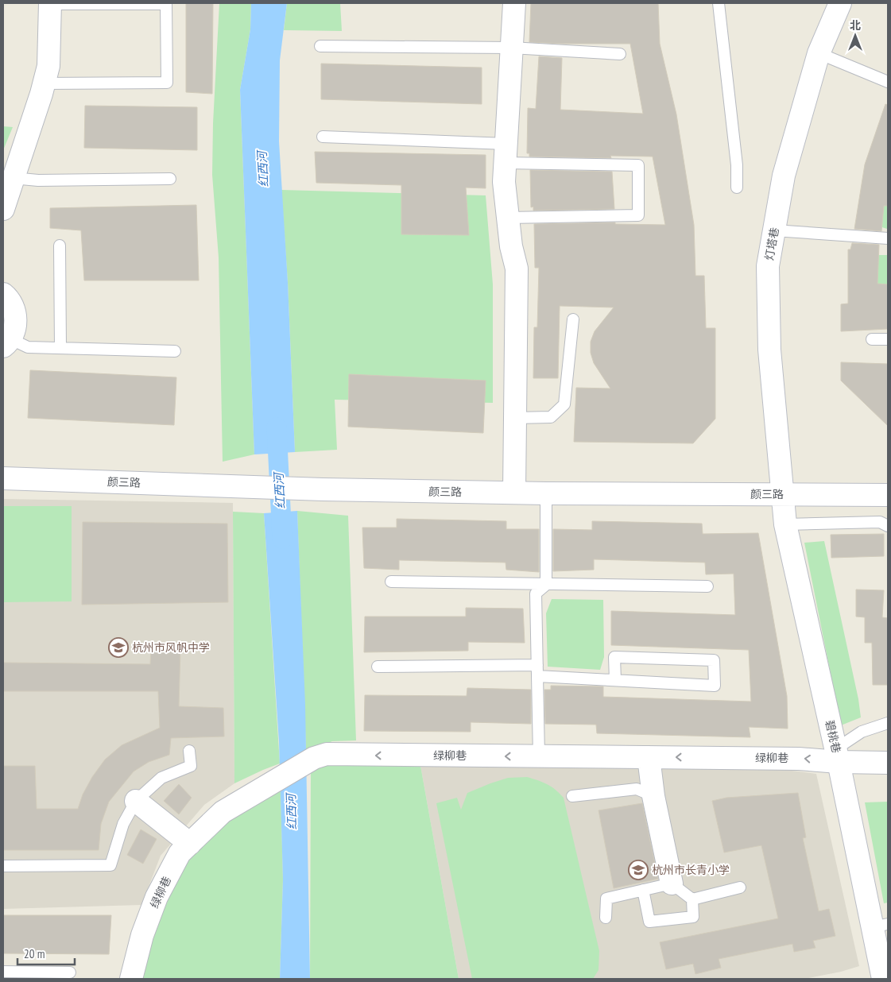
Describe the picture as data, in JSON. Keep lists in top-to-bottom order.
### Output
{
  "streets": {
    "street": [
      "灯塔巷",
      "颜三路",
      "碧桃巷",
      "绿柳巷"
    ]
  },
  "crossings": [
    ["灯塔巷", "颜三路"],
    ["灯塔巷", "碧桃巷"],
    ["颜三路", "碧桃巷"],
    ["碧桃巷", "绿柳巷"]
  ],
  "one_way": ["绿柳巷"],
  "water": ["红西河"],
  "places": {
    "school or university": ["杭州市风帆中学", "杭州市长青小学"]
  },
  "scale_bar": "20 m",
  "north": "top"
}
